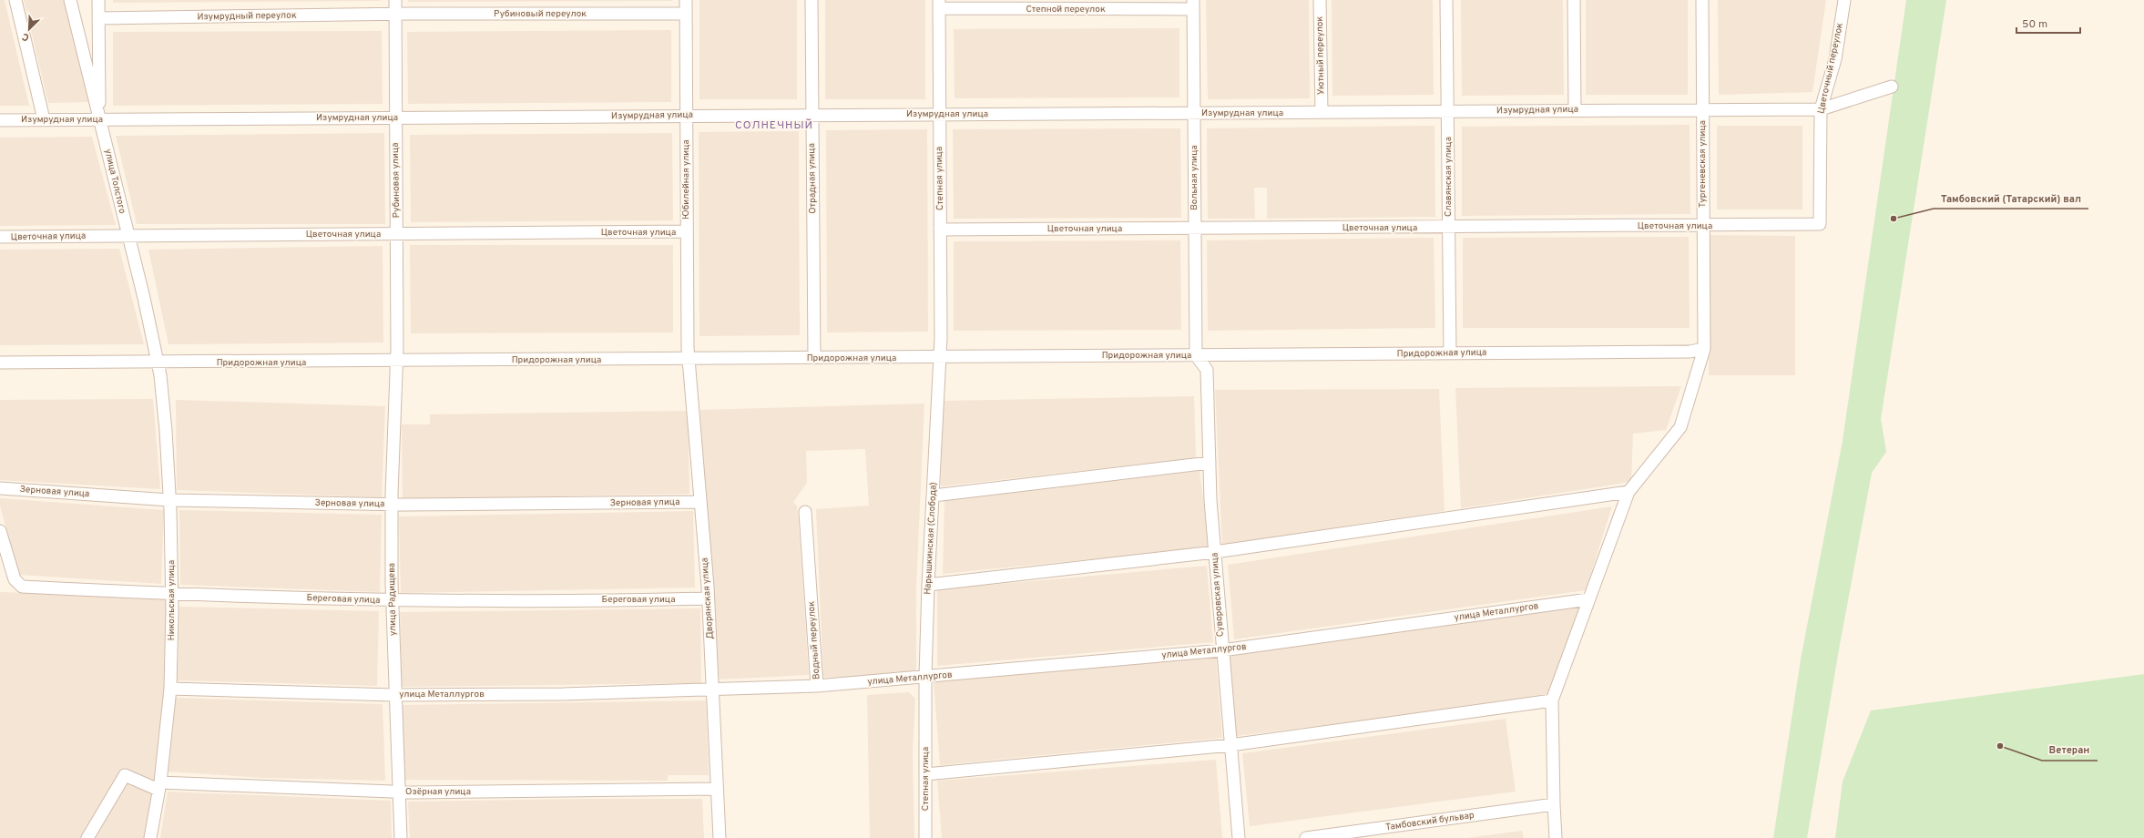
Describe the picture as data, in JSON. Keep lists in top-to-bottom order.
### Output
{
  "streets": {
    "street": [
      "Степной переулок",
      "Рубиновый переулок",
      "Изумрудный переулок",
      "Уютный переулок",
      "Цветочный переулок",
      "Изумрудная улица",
      "Тургеневская улица",
      "Славянская улица",
      "Вольная улица",
      "Отрадная улица",
      "Степная улица",
      "Юбилейная улица",
      "Рубиновая улица",
      "улица Толстого",
      "Цветочная улица",
      "Придорожная улица",
      "Зерновая улица",
      "Нарышкинская (Слобода)",
      "Суворовская улица",
      "Дворянская улица",
      "Береговая улица",
      "улица Радищева",
      "Никольская улица",
      "улица Металлургов",
      "Водный переулок",
      "Озёрная улица",
      "Тамбовский бульвар"
    ]
  },
  "crossings": [
    ["Степной переулок", "Вольная улица"],
    ["Степной переулок", "Степная улица"],
    ["Рубиновый переулок", "Изумрудный переулок"],
    ["Рубиновый переулок", "Юбилейная улица"],
    ["Рубиновый переулок", "Рубиновая улица"],
    ["Изумрудный переулок", "Рубиновая улица"],
    ["Уютный переулок", "Изумрудная улица"],
    ["Цветочный переулок", "Изумрудная улица"],
    ["Цветочный переулок", "Цветочная улица"],
    ["Изумрудная улица", "Тургеневская улица"],
    ["Изумрудная улица", "Славянская улица"],
    ["Изумрудная улица", "Вольная улица"],
    ["Изумрудная улица", "Отрадная улица"],
    ["Изумрудная улица", "Степная улица"],
    ["Изумрудная улица", "Юбилейная улица"],
    ["Изумрудная улица", "Рубиновая улица"],
    ["Изумрудная улица", "улица Толстого"],
    ["Тургеневская улица", "Цветочная улица"],
    ["Тургеневская улица", "Придорожная улица"],
    ["Тургеневская улица", "улица Металлургов"],
    ["Славянская улица", "Цветочная улица"],
    ["Славянская улица", "Придорожная улица"],
    ["Вольная улица", "Цветочная улица"],
    ["Вольная улица", "Придорожная улица"],
    ["Вольная улица", "Суворовская улица"],
    ["Отрадная улица", "Придорожная улица"],
    ["Степная улица", "Цветочная улица"],
    ["Степная улица", "Придорожная улица"],
    ["Степная улица", "Нарышкинская (Слобода)"],
    ["Юбилейная улица", "Цветочная улица"],
    ["Юбилейная улица", "Придорожная улица"],
    ["Юбилейная улица", "Дворянская улица"],
    ["Рубиновая улица", "Цветочная улица"],
    ["Рубиновая улица", "Придорожная улица"],
    ["Рубиновая улица", "улица Радищева"],
    ["улица Толстого", "Цветочная улица"],
    ["улица Толстого", "Придорожная улица"],
    ["улица Толстого", "Никольская улица"],
    ["Придорожная улица", "Нарышкинская (Слобода)"],
    ["Придорожная улица", "Суворовская улица"],
    ["Придорожная улица", "Дворянская улица"],
    ["Придорожная улица", "улица Радищева"],
    ["Придорожная улица", "Никольская улица"],
    ["Зерновая улица", "Дворянская улица"],
    ["Зерновая улица", "улица Радищева"],
    ["Зерновая улица", "Никольская улица"],
    ["Нарышкинская (Слобода)", "улица Металлургов"],
    ["Суворовская улица", "улица Металлургов"],
    ["Дворянская улица", "Береговая улица"],
    ["Дворянская улица", "улица Металлургов"],
    ["Дворянская улица", "Водный переулок"],
    ["Дворянская улица", "Озёрная улица"],
    ["Береговая улица", "улица Радищева"],
    ["Береговая улица", "Никольская улица"],
    ["улица Радищева", "улица Металлургов"],
    ["улица Радищева", "Озёрная улица"],
    ["Никольская улица", "улица Металлургов"],
    ["Никольская улица", "Озёрная улица"],
    ["улица Металлургов", "Водный переулок"]
  ],
  "districts": ["СОЛНЕЧНЫЙ"],
  "places": ["Тамбовский (Татарский) вал", "Ветеран"],
  "scale_bar": "50 m",
  "north": "bottom left"
}
